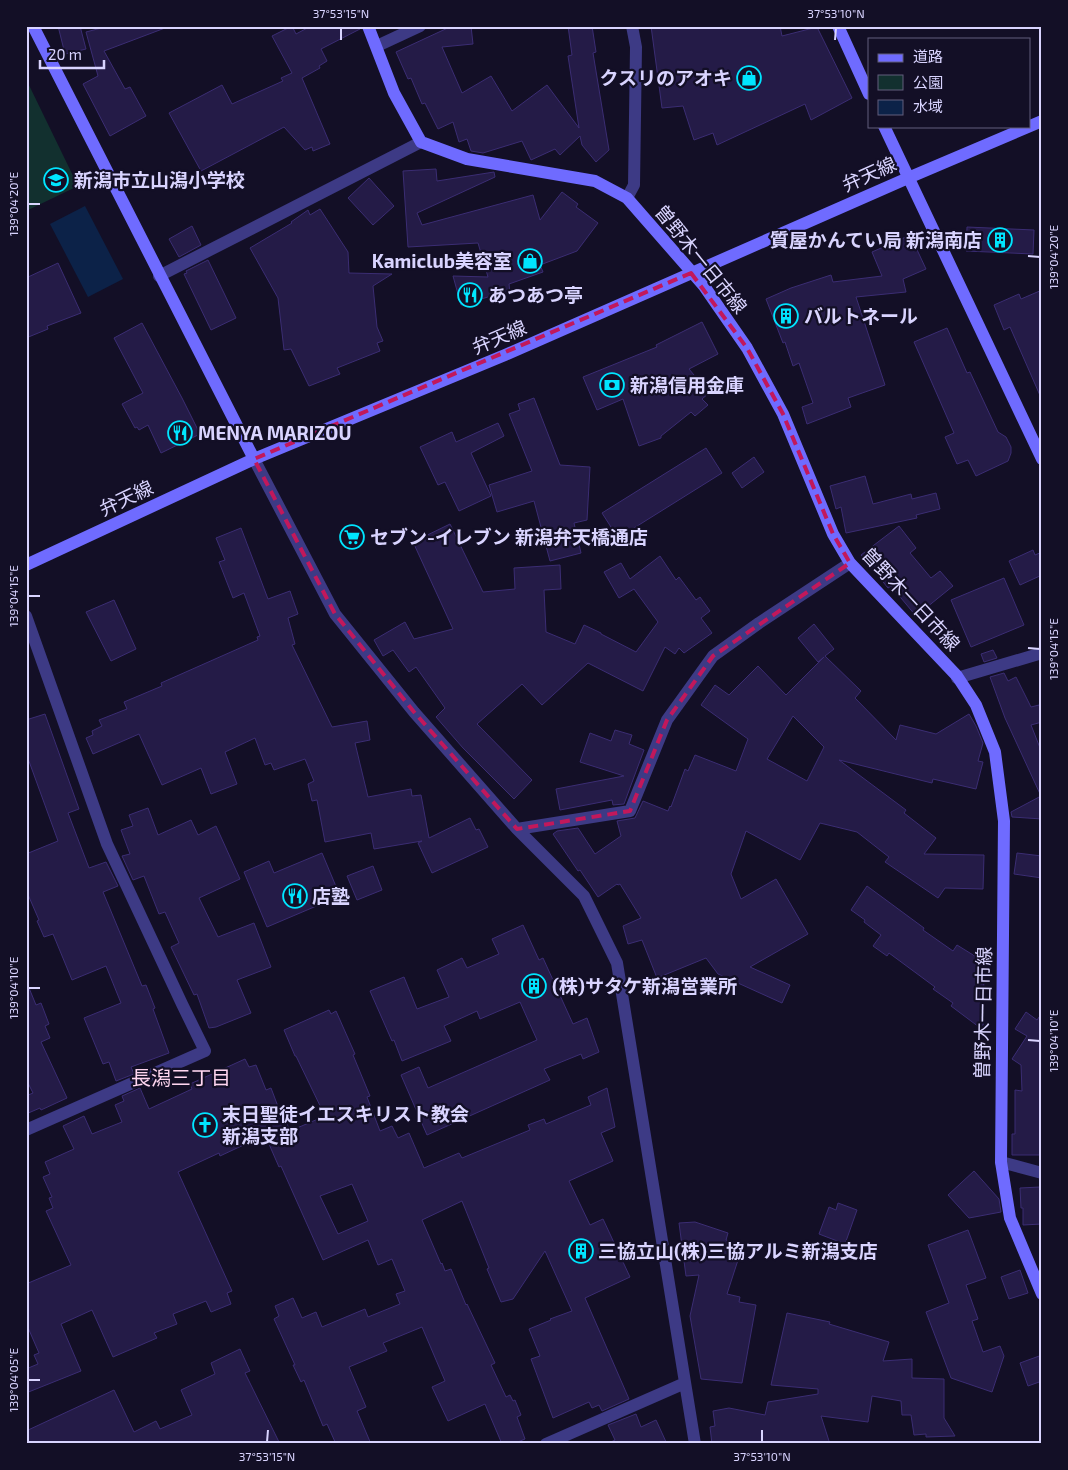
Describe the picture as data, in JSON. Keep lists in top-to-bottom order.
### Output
{
  "streets": {
    "street": ["弁天線", "曽野木一日市線"]
  },
  "crossings": [
    ["弁天線", "曽野木一日市線"]
  ],
  "districts": ["長潟三丁目"],
  "places": {
    "shop": ["クスリのアオキ", "Kamiclub美容室"],
    "school or university": ["新潟市立山潟小学校"],
    "building": [
      "質屋かんてい局 新潟南店",
      "バルトネール",
      "(株)サタケ新潟営業所",
      "三協立山(株)三協アルミ新潟支店"
    ],
    "restaurant": ["あつあつ亭", "MENYA MARIZOU", "店塾"],
    "bank": ["新潟信用金庫"],
    "supermarket": ["セブン-イレブン 新潟弁天橋通店"],
    "church": ["末日聖徒イエスキリスト教会 新潟支部"]
  },
  "legend": ["道路", "公園", "水域"],
  "scale_bar": "20 m",
  "coordinates": [
    "37°53'15\"N",
    "37°53'10\"N",
    "139°04'20\"E",
    "139°04'15\"E",
    "139°04'10\"E",
    "139°04'05\"E"
  ]
}
